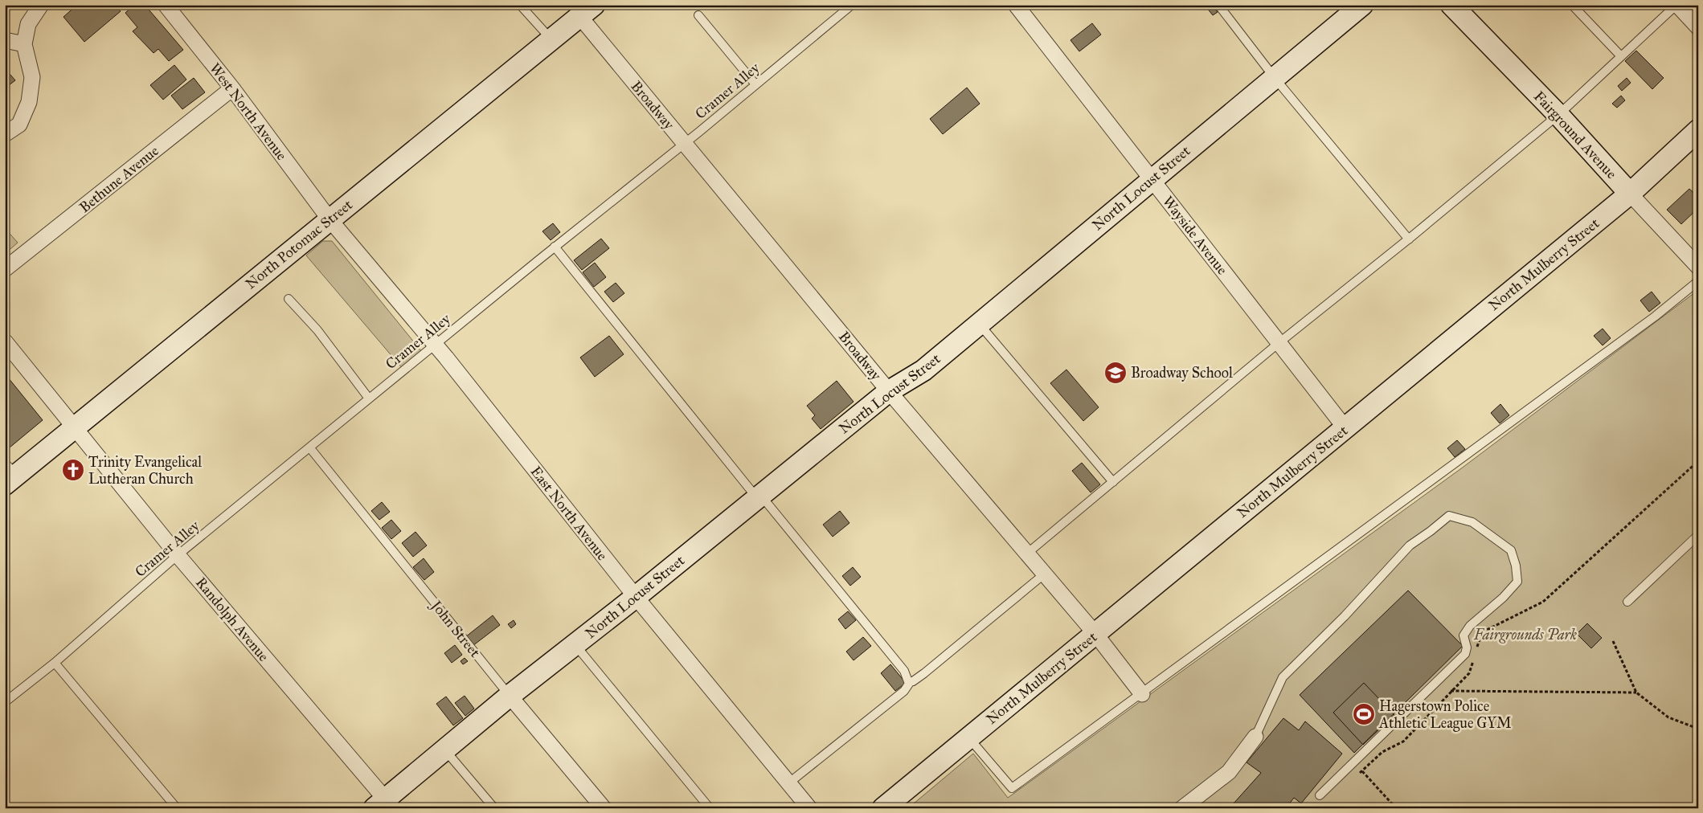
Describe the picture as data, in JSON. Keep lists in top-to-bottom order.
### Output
{
  "streets": {
    "main road": [
      "Fairground Avenue",
      "North Locust Street",
      "North Potomac Street",
      "North Mulberry Street"
    ],
    "street": [
      "Broadway",
      "West North Avenue",
      "Bethune Avenue",
      "Wayside Avenue",
      "East North Avenue",
      "Randolph Avenue",
      "John Street"
    ],
    "lane": ["Cramer Alley"]
  },
  "crossings": [
    ["Cramer Alley", "Broadway"],
    ["Cramer Alley", "East North Avenue"],
    ["Cramer Alley", "Randolph Avenue"],
    ["Cramer Alley", "John Street"],
    ["Broadway", "North Locust Street"],
    ["Broadway", "North Potomac Street"],
    ["Broadway", "North Mulberry Street"],
    ["West North Avenue", "Bethune Avenue"],
    ["West North Avenue", "North Potomac Street"],
    ["West North Avenue", "East North Avenue"],
    ["Fairground Avenue", "North Mulberry Street"],
    ["North Locust Street", "Wayside Avenue"],
    ["North Locust Street", "East North Avenue"],
    ["North Locust Street", "Randolph Avenue"],
    ["North Locust Street", "John Street"],
    ["Wayside Avenue", "North Mulberry Street"],
    ["North Potomac Street", "East North Avenue"],
    ["North Potomac Street", "Randolph Avenue"]
  ],
  "parks": ["Fairgrounds Park"],
  "places": {
    "school or university": ["Broadway School"],
    "church": ["Trinity Evangelical Lutheran Church"],
    "sports": ["Hagerstown Police Athletic League GYM"]
  }
}
